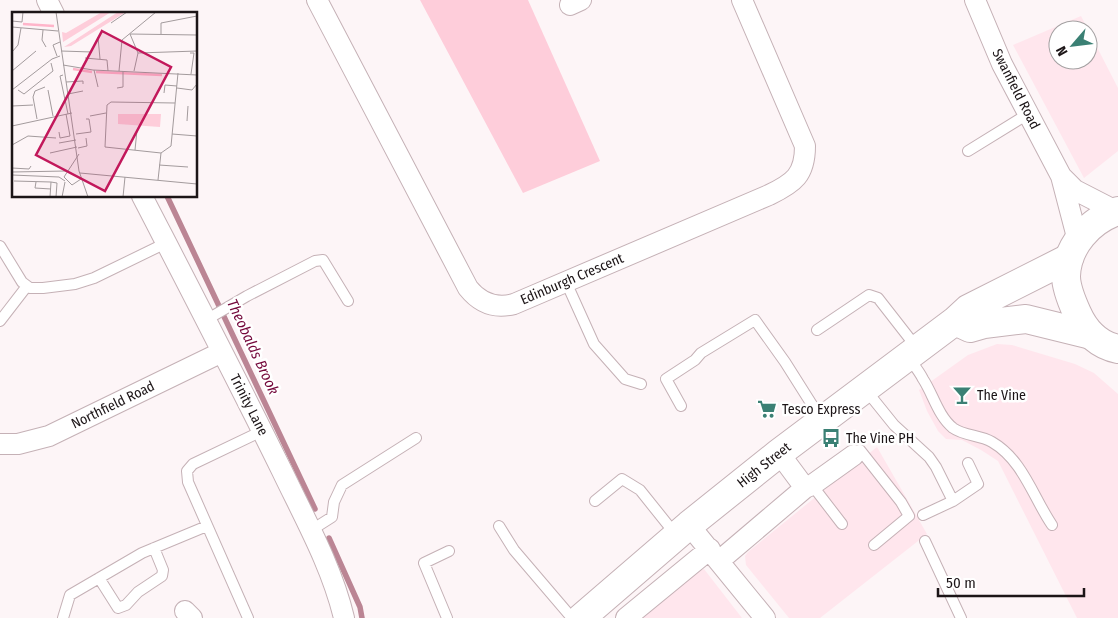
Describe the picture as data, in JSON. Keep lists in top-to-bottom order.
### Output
{
  "streets": {
    "main road": ["High Street"],
    "street": [
      "Swanfield Road",
      "Edinburgh Crescent",
      "Northfield Road",
      "Trinity Lane"
    ]
  },
  "crossings": [
    ["Swanfield Road", "High Street"],
    ["Northfield Road", "Trinity Lane"]
  ],
  "water": ["Theobalds Brook"],
  "places": {
    "bar": ["The Vine"],
    "supermarket": ["Tesco Express"],
    "bus stop": ["The Vine PH"]
  },
  "scale_bar": "50 m",
  "north": "bottom left"
}
